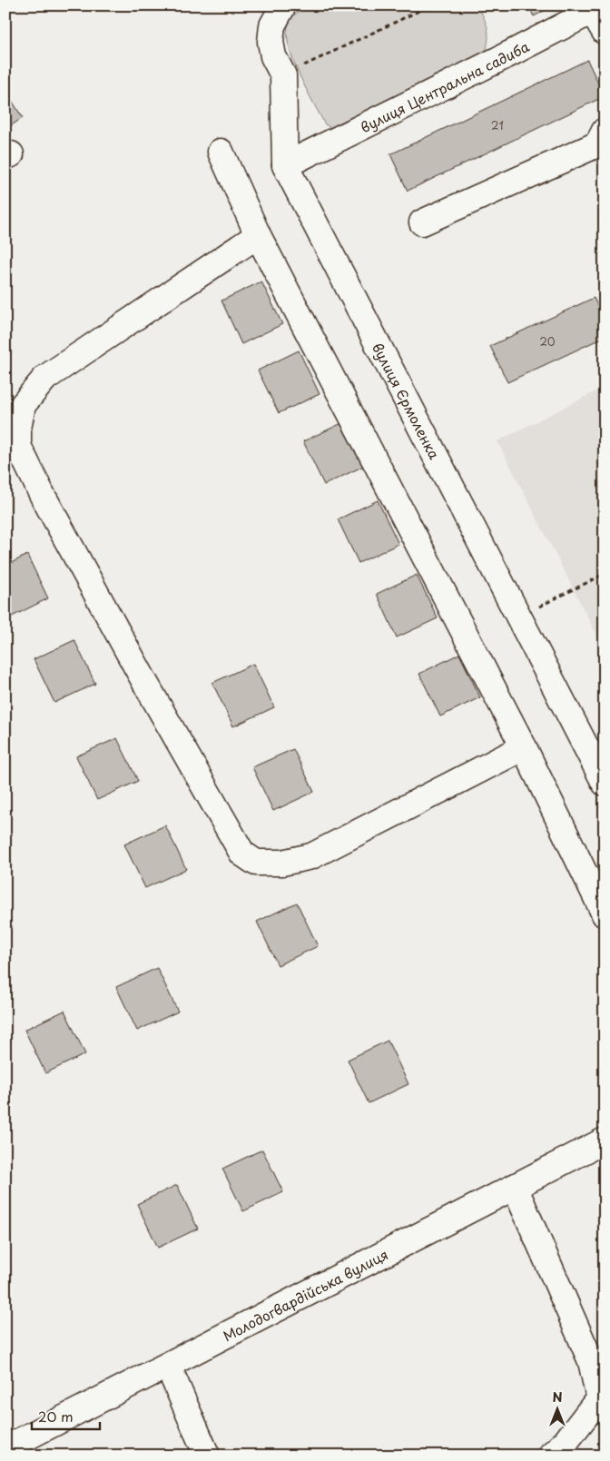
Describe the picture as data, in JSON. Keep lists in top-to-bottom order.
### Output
{
  "streets": {
    "street": ["вулиця Центральна садиба", "вулиця Єрмоленка", "Молодогвардійська вулиця"]
  },
  "crossings": [
    ["вулиця Центральна садиба", "вулиця Єрмоленка"]
  ],
  "house_numbers": ["21", "20"],
  "scale_bar": "20 m",
  "north": "top"
}
